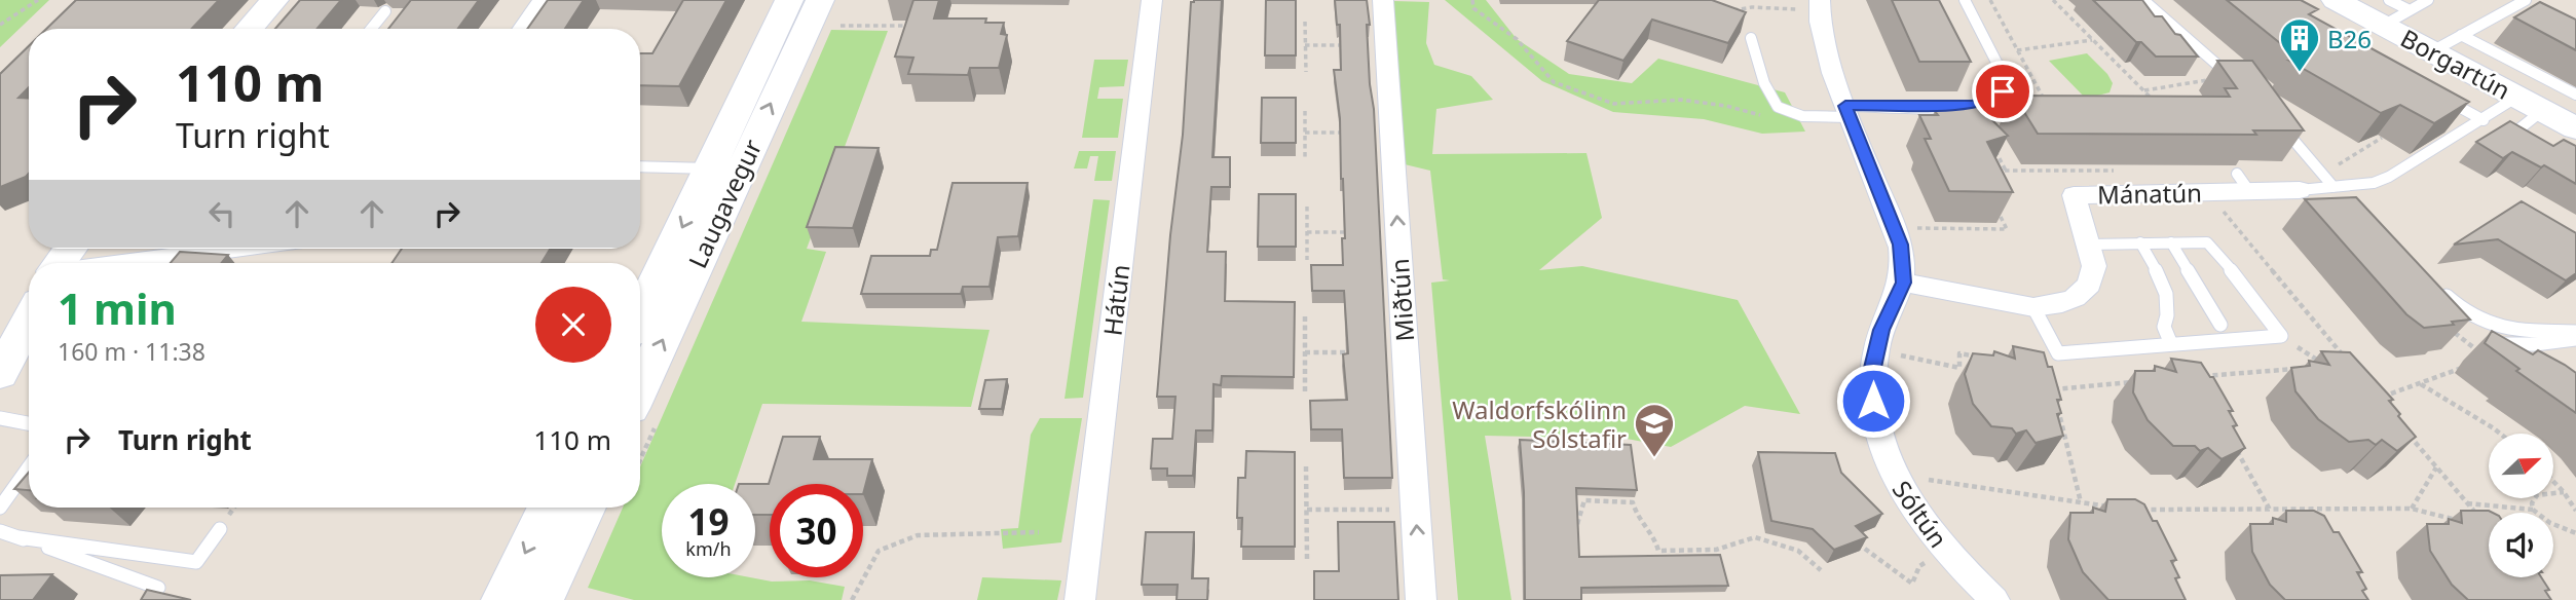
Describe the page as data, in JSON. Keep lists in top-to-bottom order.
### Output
{
  "streets": {
    "main road": ["Borgartún", "Laugavegur"],
    "street": [
      "Mánatún",
      "Hátún",
      "Miðtún",
      "Sóltún"
    ]
  },
  "crossings": [
    ["Mánatún", "Sóltún"]
  ],
  "places": {
    "building": ["B26"],
    "school or university": ["Waldorfskólinn Sólstafir"]
  },
  "north": "top right",
  "page": {
    "turn": ["110 m", "Turn right"],
    "heading": ["1 min", "160 m · 11:38"],
    "list": [
      {
        "name": "Turn right",
        "value": "110 m"
      }
    ],
    "speed": "19 km/h",
    "limit": "30"
  }
}
